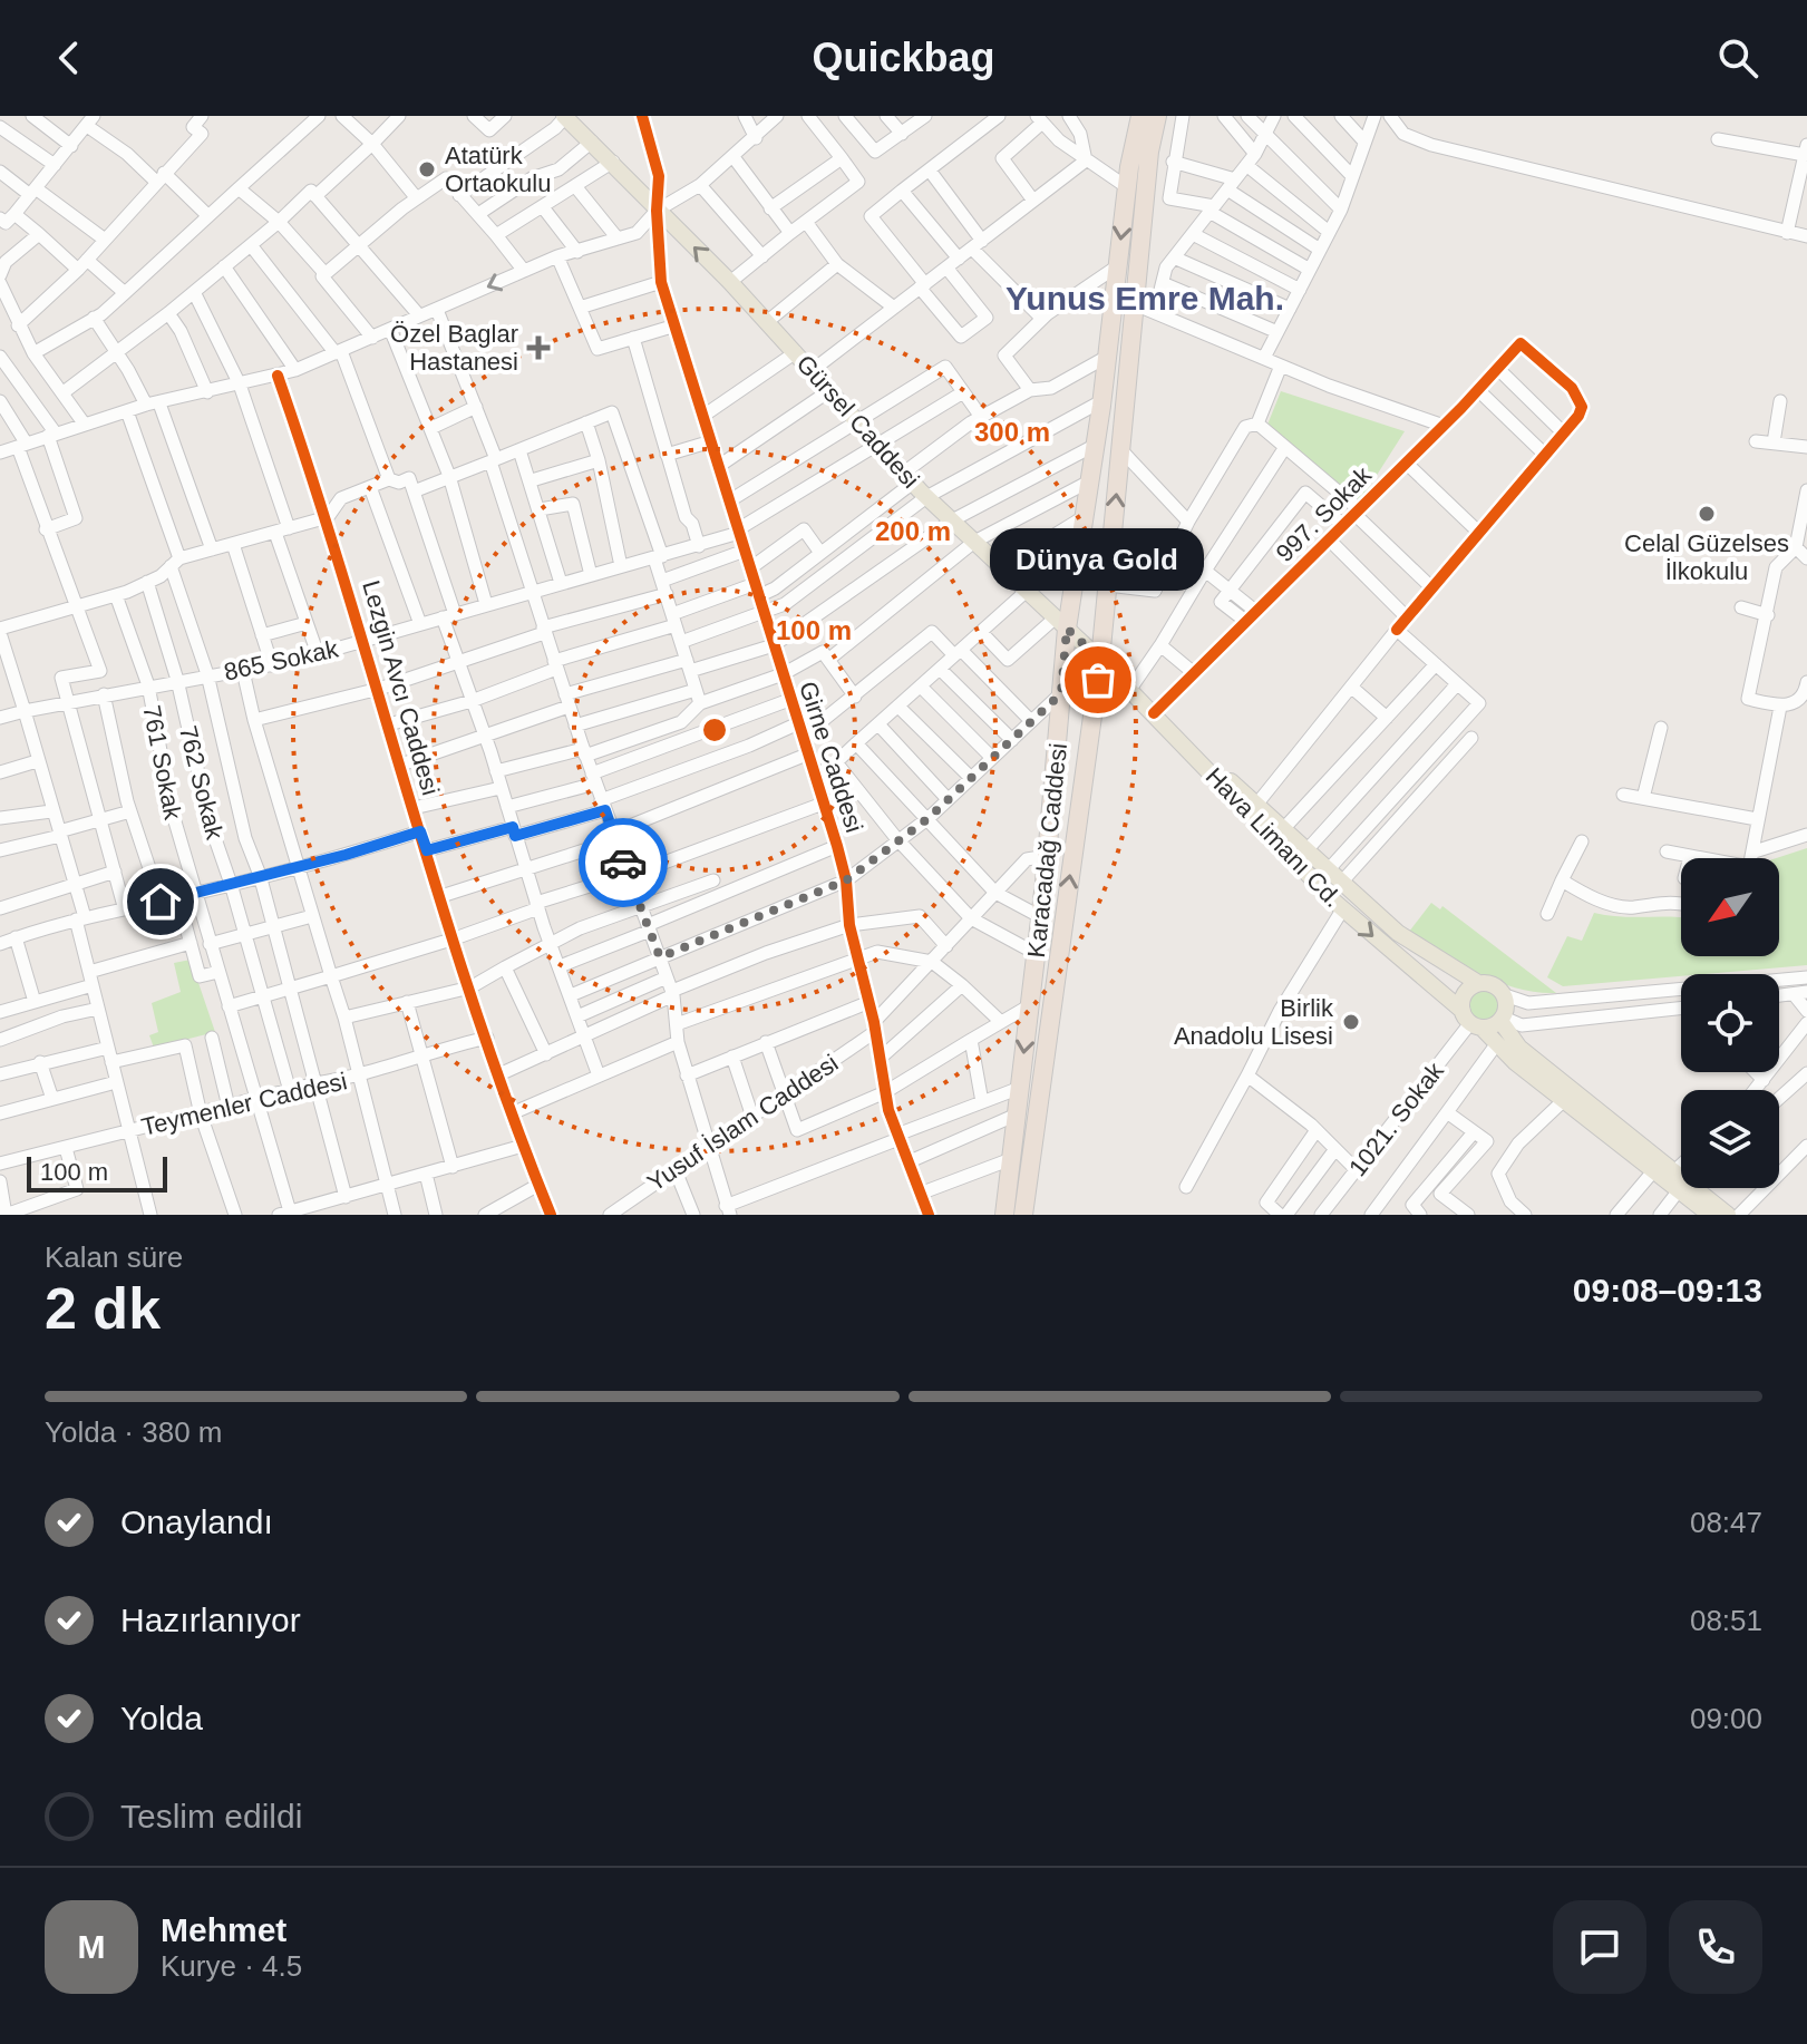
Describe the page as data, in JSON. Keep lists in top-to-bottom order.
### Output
{
  "streets": {
    "highway": ["Karacadağ Caddesi"],
    "main road": ["Gürsel Caddesi", "Hava Limanı Cd."],
    "street": [
      "997. Sokak",
      "865 Sokak",
      "Lezgin Avcı Caddesi",
      "Girne Caddesi",
      "761 Sokak",
      "762 Sokak",
      "Teymenler Caddesi",
      "1021. Sokak",
      "Yusuf İslam Caddesi"
    ]
  },
  "crossings": [
    ["Gürsel Caddesi", "997. Sokak"],
    ["Gürsel Caddesi", "865 Sokak"],
    ["Gürsel Caddesi", "Girne Caddesi"],
    ["Gürsel Caddesi", "Hava Limanı Cd."],
    ["Gürsel Caddesi", "Karacadağ Caddesi"],
    ["865 Sokak", "Lezgin Avcı Caddesi"],
    ["865 Sokak", "Girne Caddesi"],
    ["865 Sokak", "761 Sokak"],
    ["865 Sokak", "762 Sokak"],
    ["Lezgin Avcı Caddesi", "Teymenler Caddesi"],
    ["Girne Caddesi", "Yusuf İslam Caddesi"],
    ["761 Sokak", "Teymenler Caddesi"],
    ["762 Sokak", "Teymenler Caddesi"],
    ["Hava Limanı Cd.", "1021. Sokak"],
    ["Karacadağ Caddesi", "Yusuf İslam Caddesi"]
  ],
  "districts": ["Yunus Emre Mah."],
  "places": {
    "other": [
      "Atatürk Ortaokulu",
      "Celal Güzelses İlkokulu",
      "Dünya Gold",
      "Birlik Anadolu Lisesi"
    ],
    "health": ["Özel Baglar Hastanesi"]
  },
  "scale_bar": "100 m",
  "north": "bottom left",
  "page": {
    "header": "Quickbag",
    "bubble": "Dünya Gold",
    "scale": "100 m",
    "heading": ["2 dk", "Kalan süre", "09:08–09:13"],
    "panel": ["Mehmet", "Kurye · 4.5"],
    "bar": "Yolda · 380 m",
    "list": [
      ["Onaylandı", "08:47"],
      ["Hazırlanıyor", "08:51"],
      ["Yolda", "09:00"],
      "Teslim edildi"
    ],
    "round": "M"
  },
  "rings": ["300 m", "200 m", "100 m"]
}
